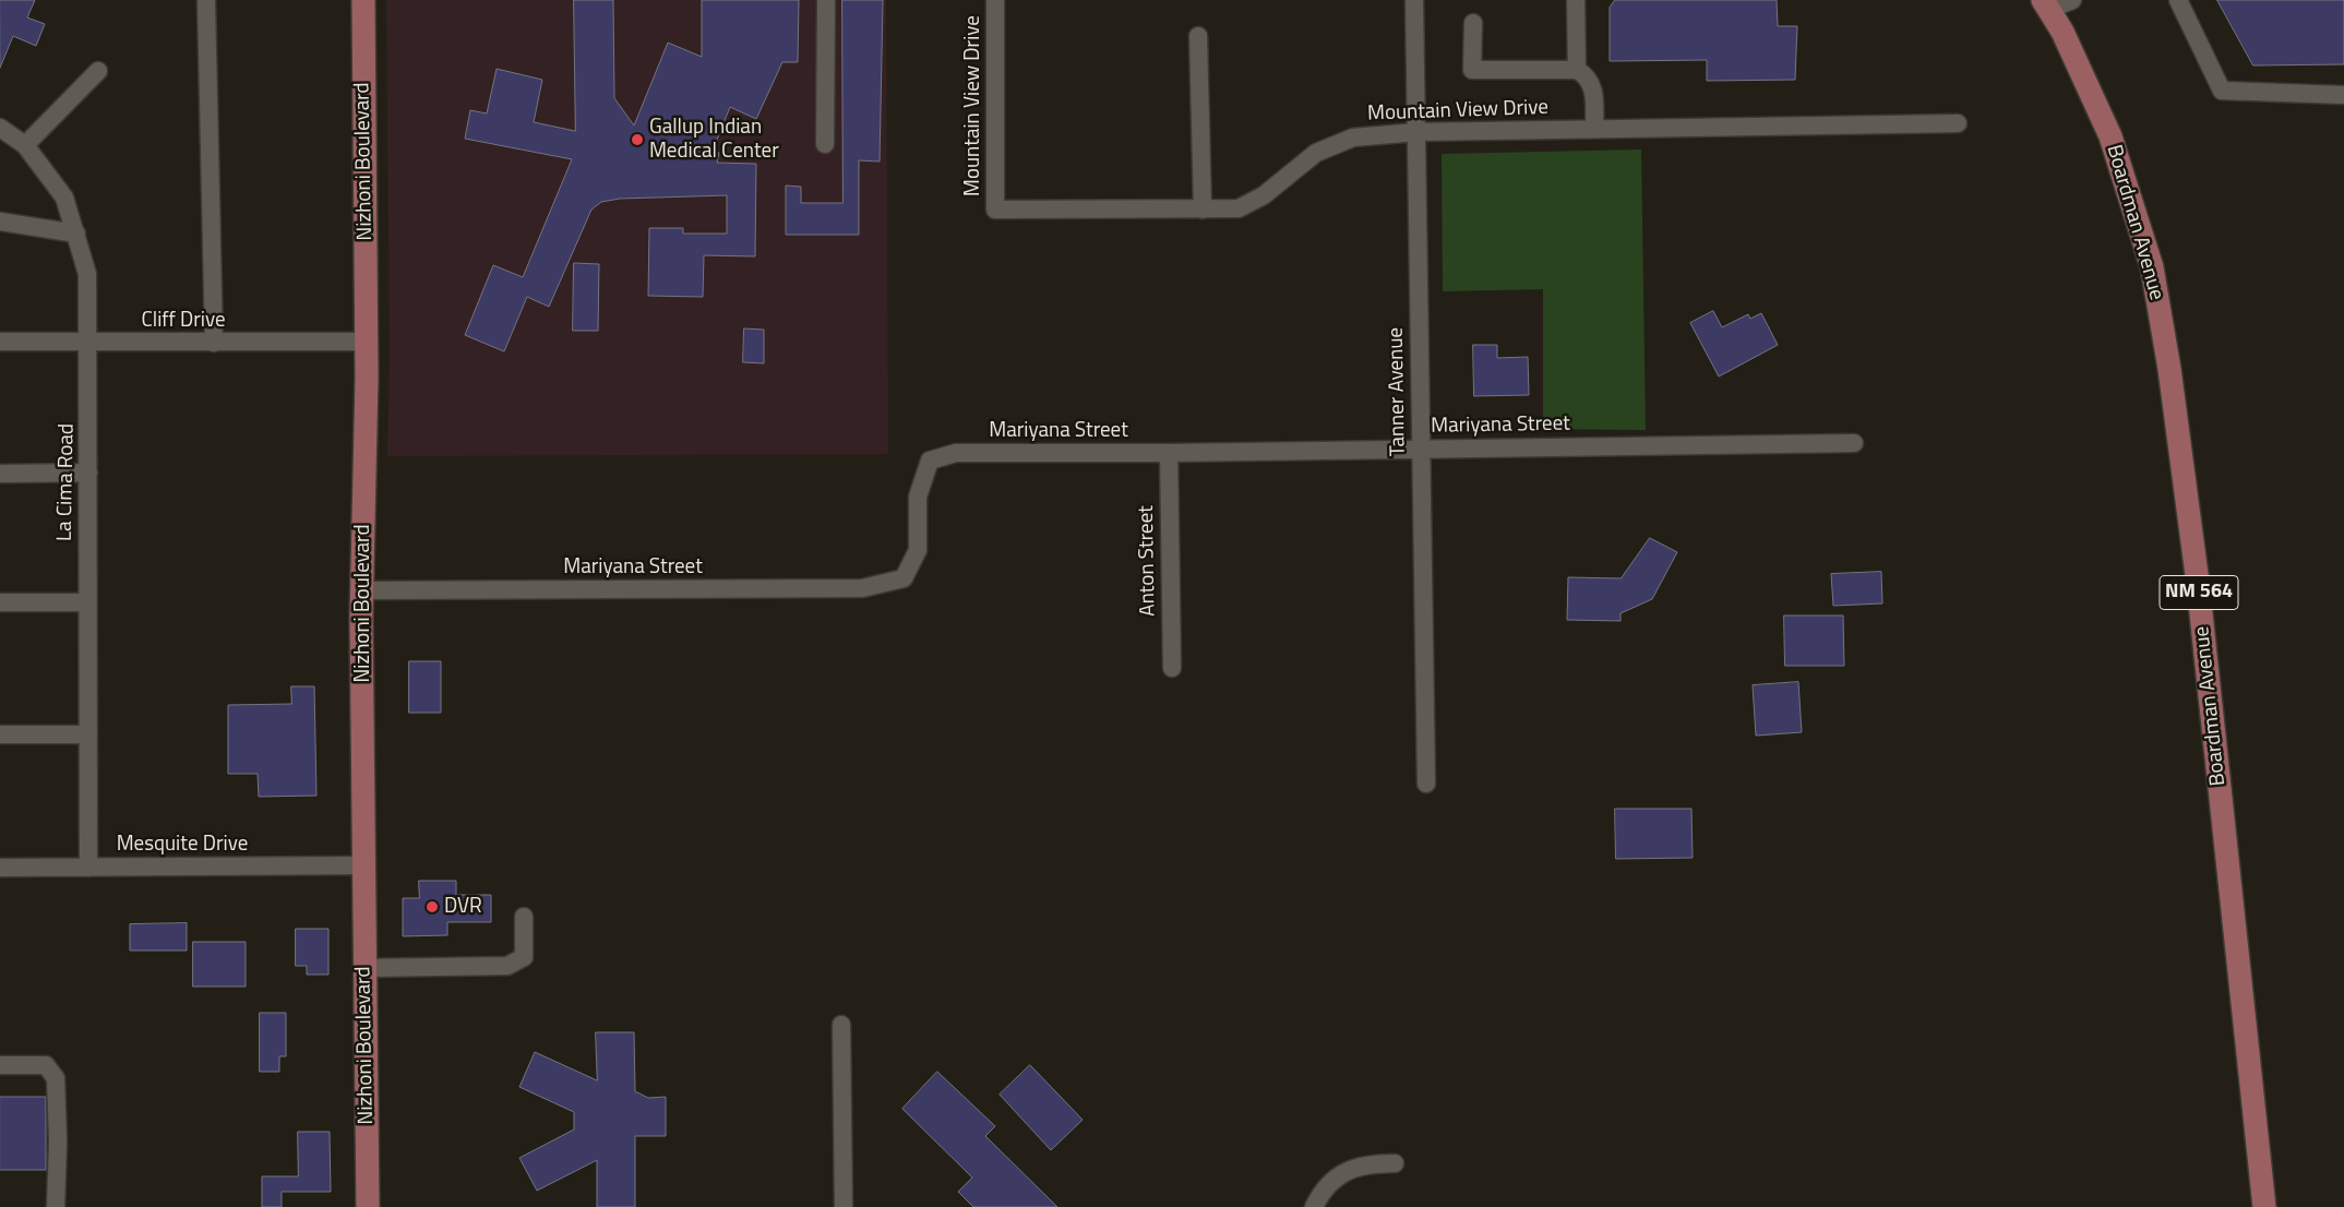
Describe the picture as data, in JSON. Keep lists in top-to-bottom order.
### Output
{
  "streets": {
    "main road": ["Nizhoni Boulevard", "Boardman Avenue", "NM 564"],
    "street": [
      "Mountain View Drive",
      "Cliff Drive",
      "Tanner Avenue",
      "Mariyana Street",
      "La Cima Road",
      "Anton Street",
      "Mesquite Drive"
    ]
  },
  "crossings": [
    ["Mountain View Drive", "Tanner Avenue"],
    ["Nizhoni Boulevard", "Cliff Drive"],
    ["Nizhoni Boulevard", "Mariyana Street"],
    ["Nizhoni Boulevard", "Mesquite Drive"],
    ["Cliff Drive", "La Cima Road"],
    ["Tanner Avenue", "Mariyana Street"],
    ["Mariyana Street", "Anton Street"],
    ["La Cima Road", "Mesquite Drive"]
  ],
  "places": ["Gallup Indian Medical Center", "DVR"]
}
